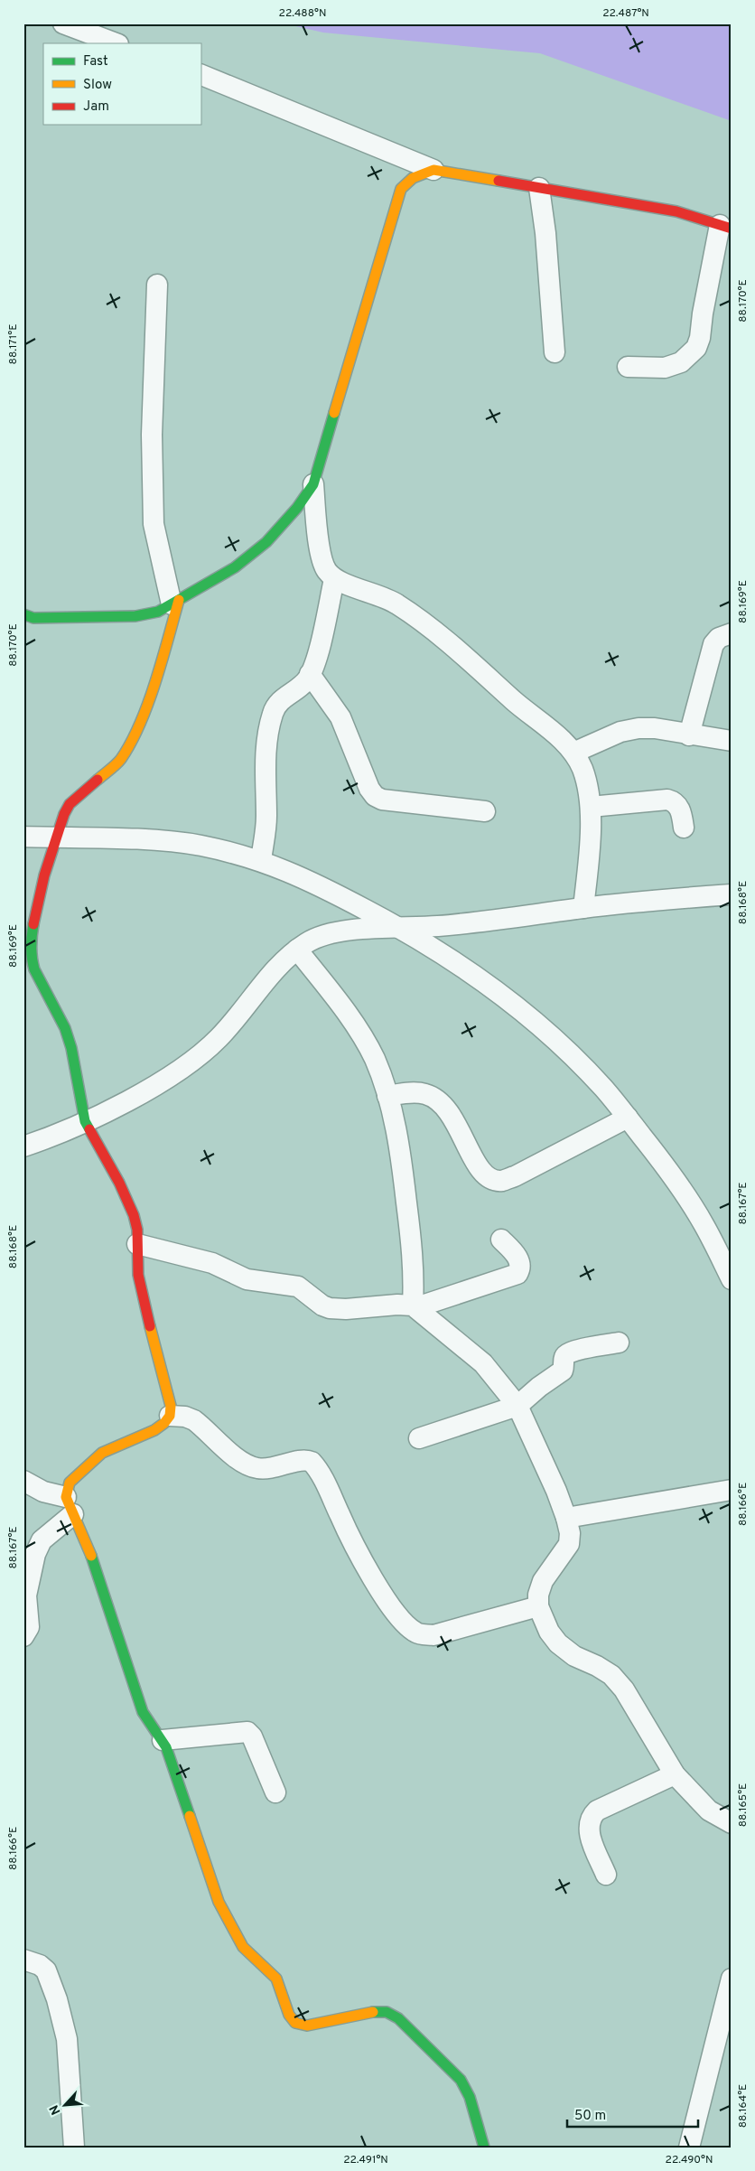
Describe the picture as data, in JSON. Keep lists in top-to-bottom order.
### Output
{
  "legend": ["Fast", "Slow", "Jam"],
  "scale_bar": "50 m",
  "north": "bottom left",
  "coordinates": [
    "22.488°N",
    "22.487°N",
    "88.170°E",
    "88.171°E",
    "88.169°E",
    "88.168°E",
    "88.167°E",
    "88.166°E",
    "88.165°E",
    "88.164°E",
    "22.491°N",
    "22.490°N"
  ]
}
